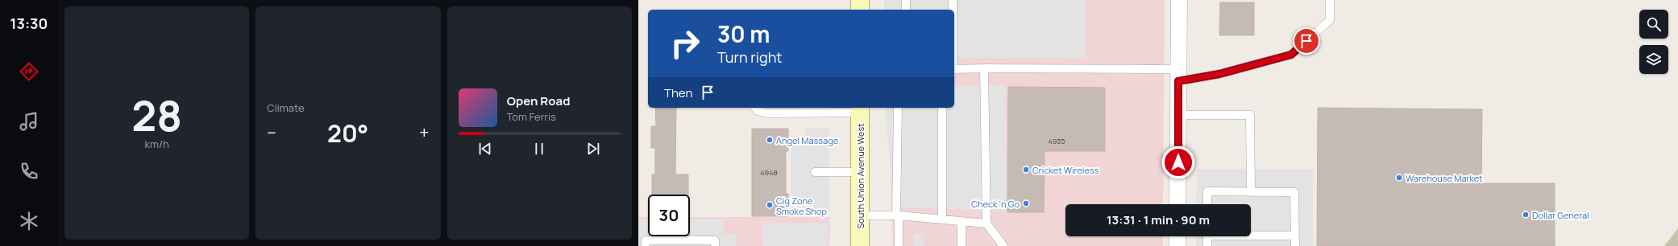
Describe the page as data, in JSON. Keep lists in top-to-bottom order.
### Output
{
  "streets": {
    "street": ["South Union Avenue West"]
  },
  "places": [
    "Angel Massage",
    "Cricket Wireless",
    "Warehouse Market",
    "Check 'n Go",
    "Cig Zone Smoke Shop",
    "Dollar General"
  ],
  "house_numbers": ["4935", "4948"],
  "page": {
    "tabs": "13:30",
    "tile": [
      ["28", "km/h"],
      "Climate"
    ],
    "turn": ["30 m", "Turn right"],
    "then": "Then",
    "song": ["Open Road", "Tom Ferris"],
    "heat": ["−", "20°", "+"],
    "limit": "30",
    "trip": "13:31 · 1 min · 90 m"
  }
}
